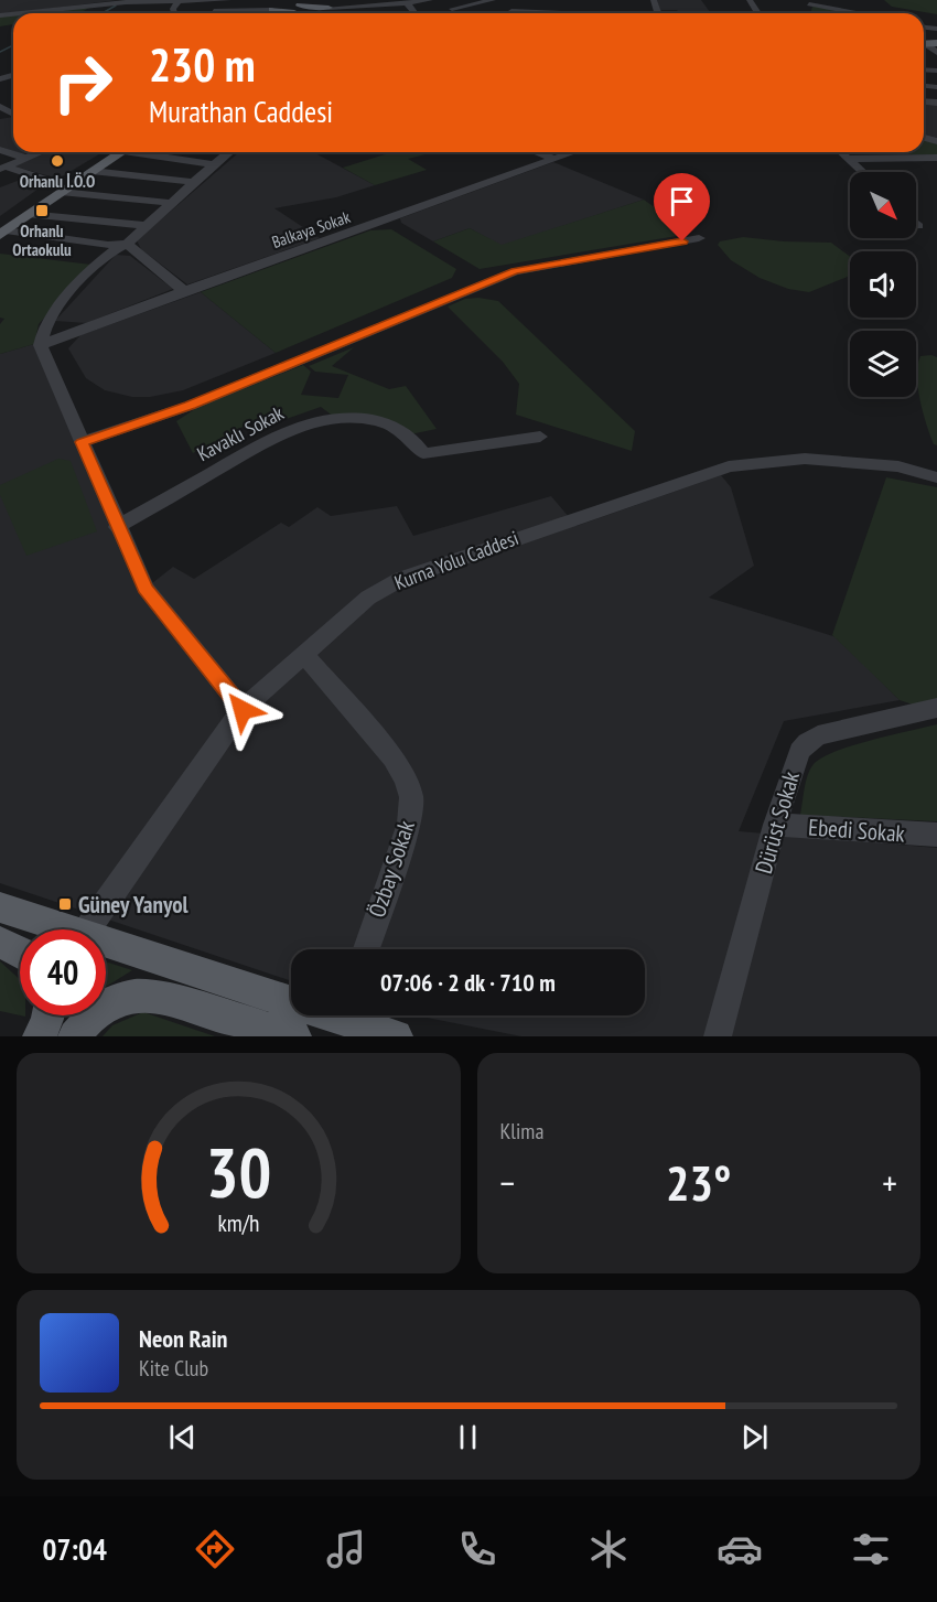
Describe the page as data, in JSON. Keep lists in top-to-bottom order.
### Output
{
  "streets": {
    "street": [
      "Balkaya Sokak",
      "Kavaklı Sokak",
      "Kurna Yolu Caddesi",
      "Dürüst Sokak",
      "Ebedi Sokak",
      "Özbay Sokak"
    ]
  },
  "crossings": [
    ["Kurna Yolu Caddesi", "Özbay Sokak"],
    ["Dürüst Sokak", "Ebedi Sokak"]
  ],
  "places": {
    "other": ["Orhanlı İ.Ö.O"],
    "transit": ["Orhanlı Ortaokulu", "Güney Yanyol"]
  },
  "north": "bottom right",
  "page": {
    "turn": ["230 m", "Murathan Caddesi"],
    "limit": "40",
    "trip": "07:06 · 2 dk · 710 m",
    "tile": "Klima",
    "heat": ["−", "23°", "+"],
    "song": ["Neon Rain", "Kite Club"],
    "tabs": "07:04",
    "gauge": ["30", "km/h"]
  }
}
